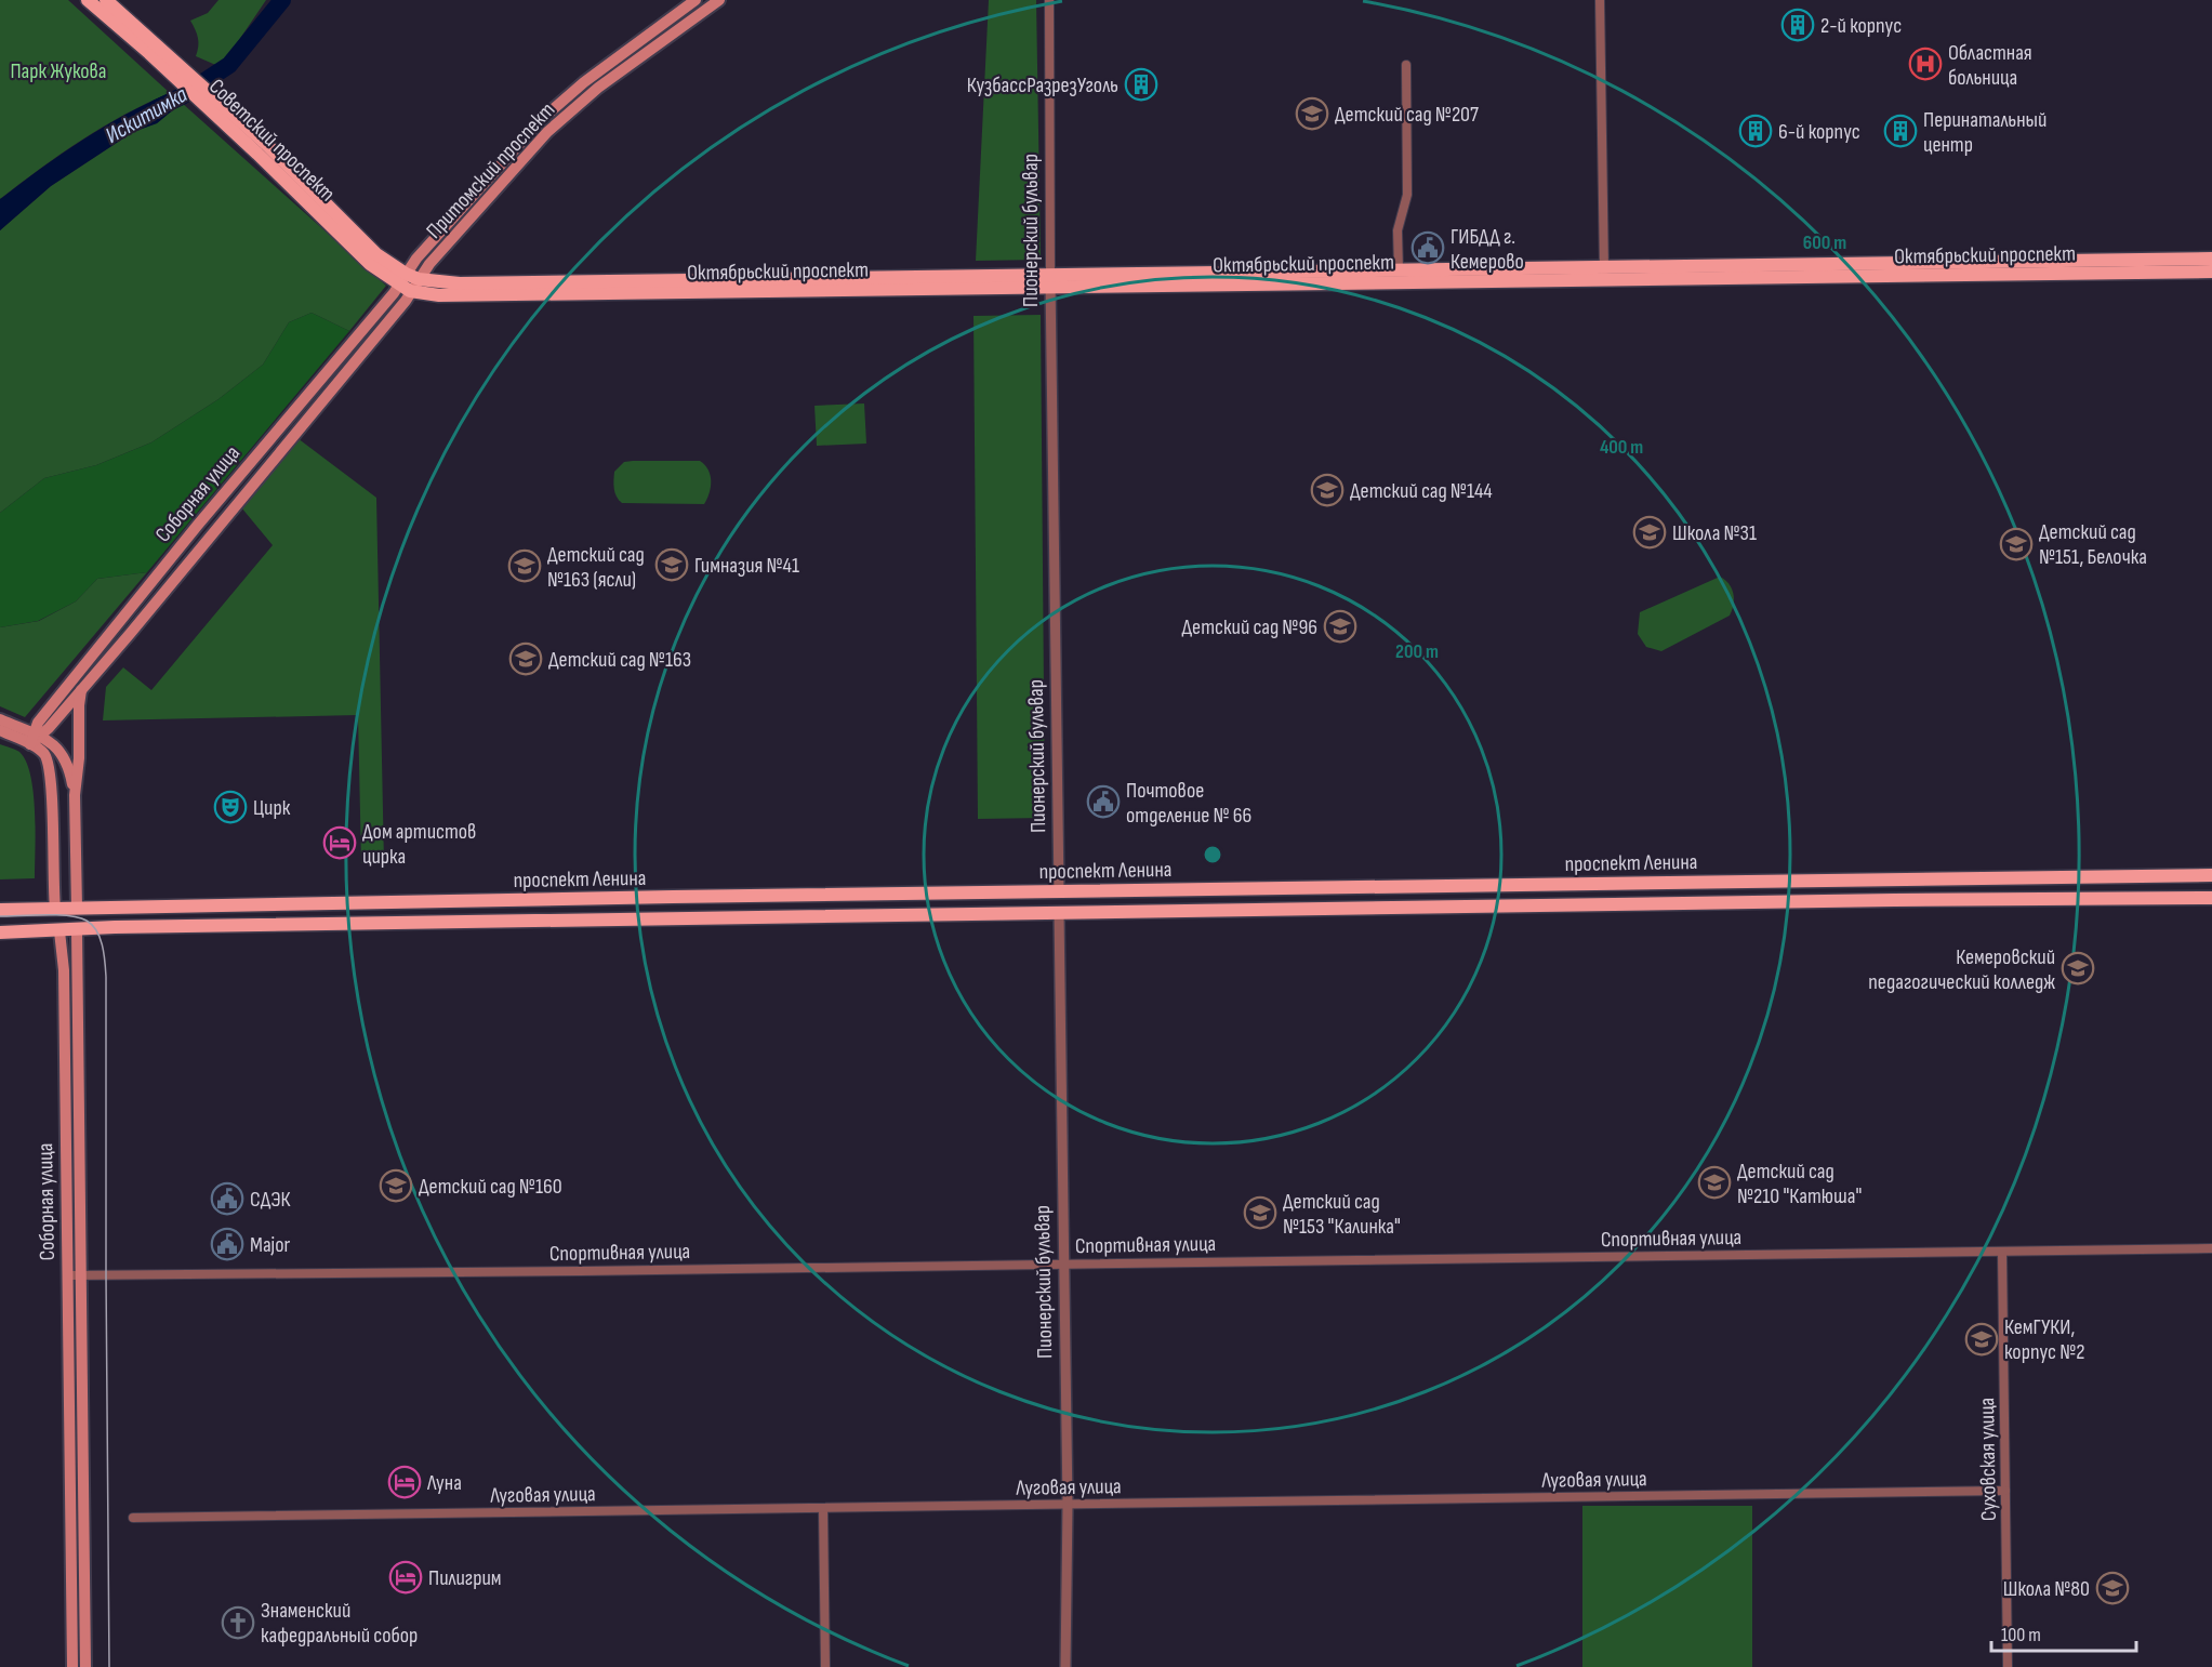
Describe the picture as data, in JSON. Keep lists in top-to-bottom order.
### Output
{
  "streets": {
    "main road": [
      "Советский проспект",
      "Притомский проспект",
      "Пионерский бульвар",
      "Октябрьский проспект",
      "Соборная улица",
      "проспект Ленина"
    ],
    "street": ["Спортивная улица", "Суховская улица", "Луговая улица"]
  },
  "crossings": [
    ["Советский проспект", "Притомский проспект"],
    ["Советский проспект", "Октябрьский проспект"],
    ["Советский проспект", "Соборная улица"],
    ["Притомский проспект", "Октябрьский проспект"],
    ["Притомский проспект", "Соборная улица"],
    ["Пионерский бульвар", "Октябрьский проспект"],
    ["Пионерский бульвар", "проспект Ленина"],
    ["Пионерский бульвар", "Спортивная улица"],
    ["Пионерский бульвар", "Луговая улица"],
    ["Октябрьский проспект", "Соборная улица"],
    ["Соборная улица", "проспект Ленина"],
    ["Соборная улица", "Спортивная улица"],
    ["Спортивная улица", "Суховская улица"],
    ["Суховская улица", "Луговая улица"]
  ],
  "water": ["Искитимка"],
  "parks": ["Парк Жукова"],
  "places": {
    "building": [
      "2-й корпус",
      "КузбассРазрезУголь",
      "6-й корпус",
      "Перинатальный центр"
    ],
    "hospital": ["Областная больница"],
    "school or university": [
      "Детский сад №207",
      "Детский сад №144",
      "Школа №31",
      "Детский сад №151, Белочка",
      "Гимназия №41",
      "Детский сад №163 (ясли)",
      "Детский сад №96",
      "Детский сад №163",
      "Кемеровский педагогический колледж",
      "Детский сад №210 \"Катюша\"",
      "Детский сад №160",
      "Детский сад №153 \"Калинка\"",
      "КемГУКИ, корпус №2",
      "Школа №80"
    ],
    "public building": [
      "ГИБДД г. Кемерово",
      "Почтовое отделение № 66",
      "СДЭК",
      "Major"
    ],
    "theatre": ["Цирк"],
    "hotel": ["Дом артистов цирка", "Луна", "Пилигрим"],
    "church": ["Знаменский кафедральный собор"]
  },
  "scale_bar": "100 m",
  "rings": ["600 m", "400 m", "200 m"]
}
